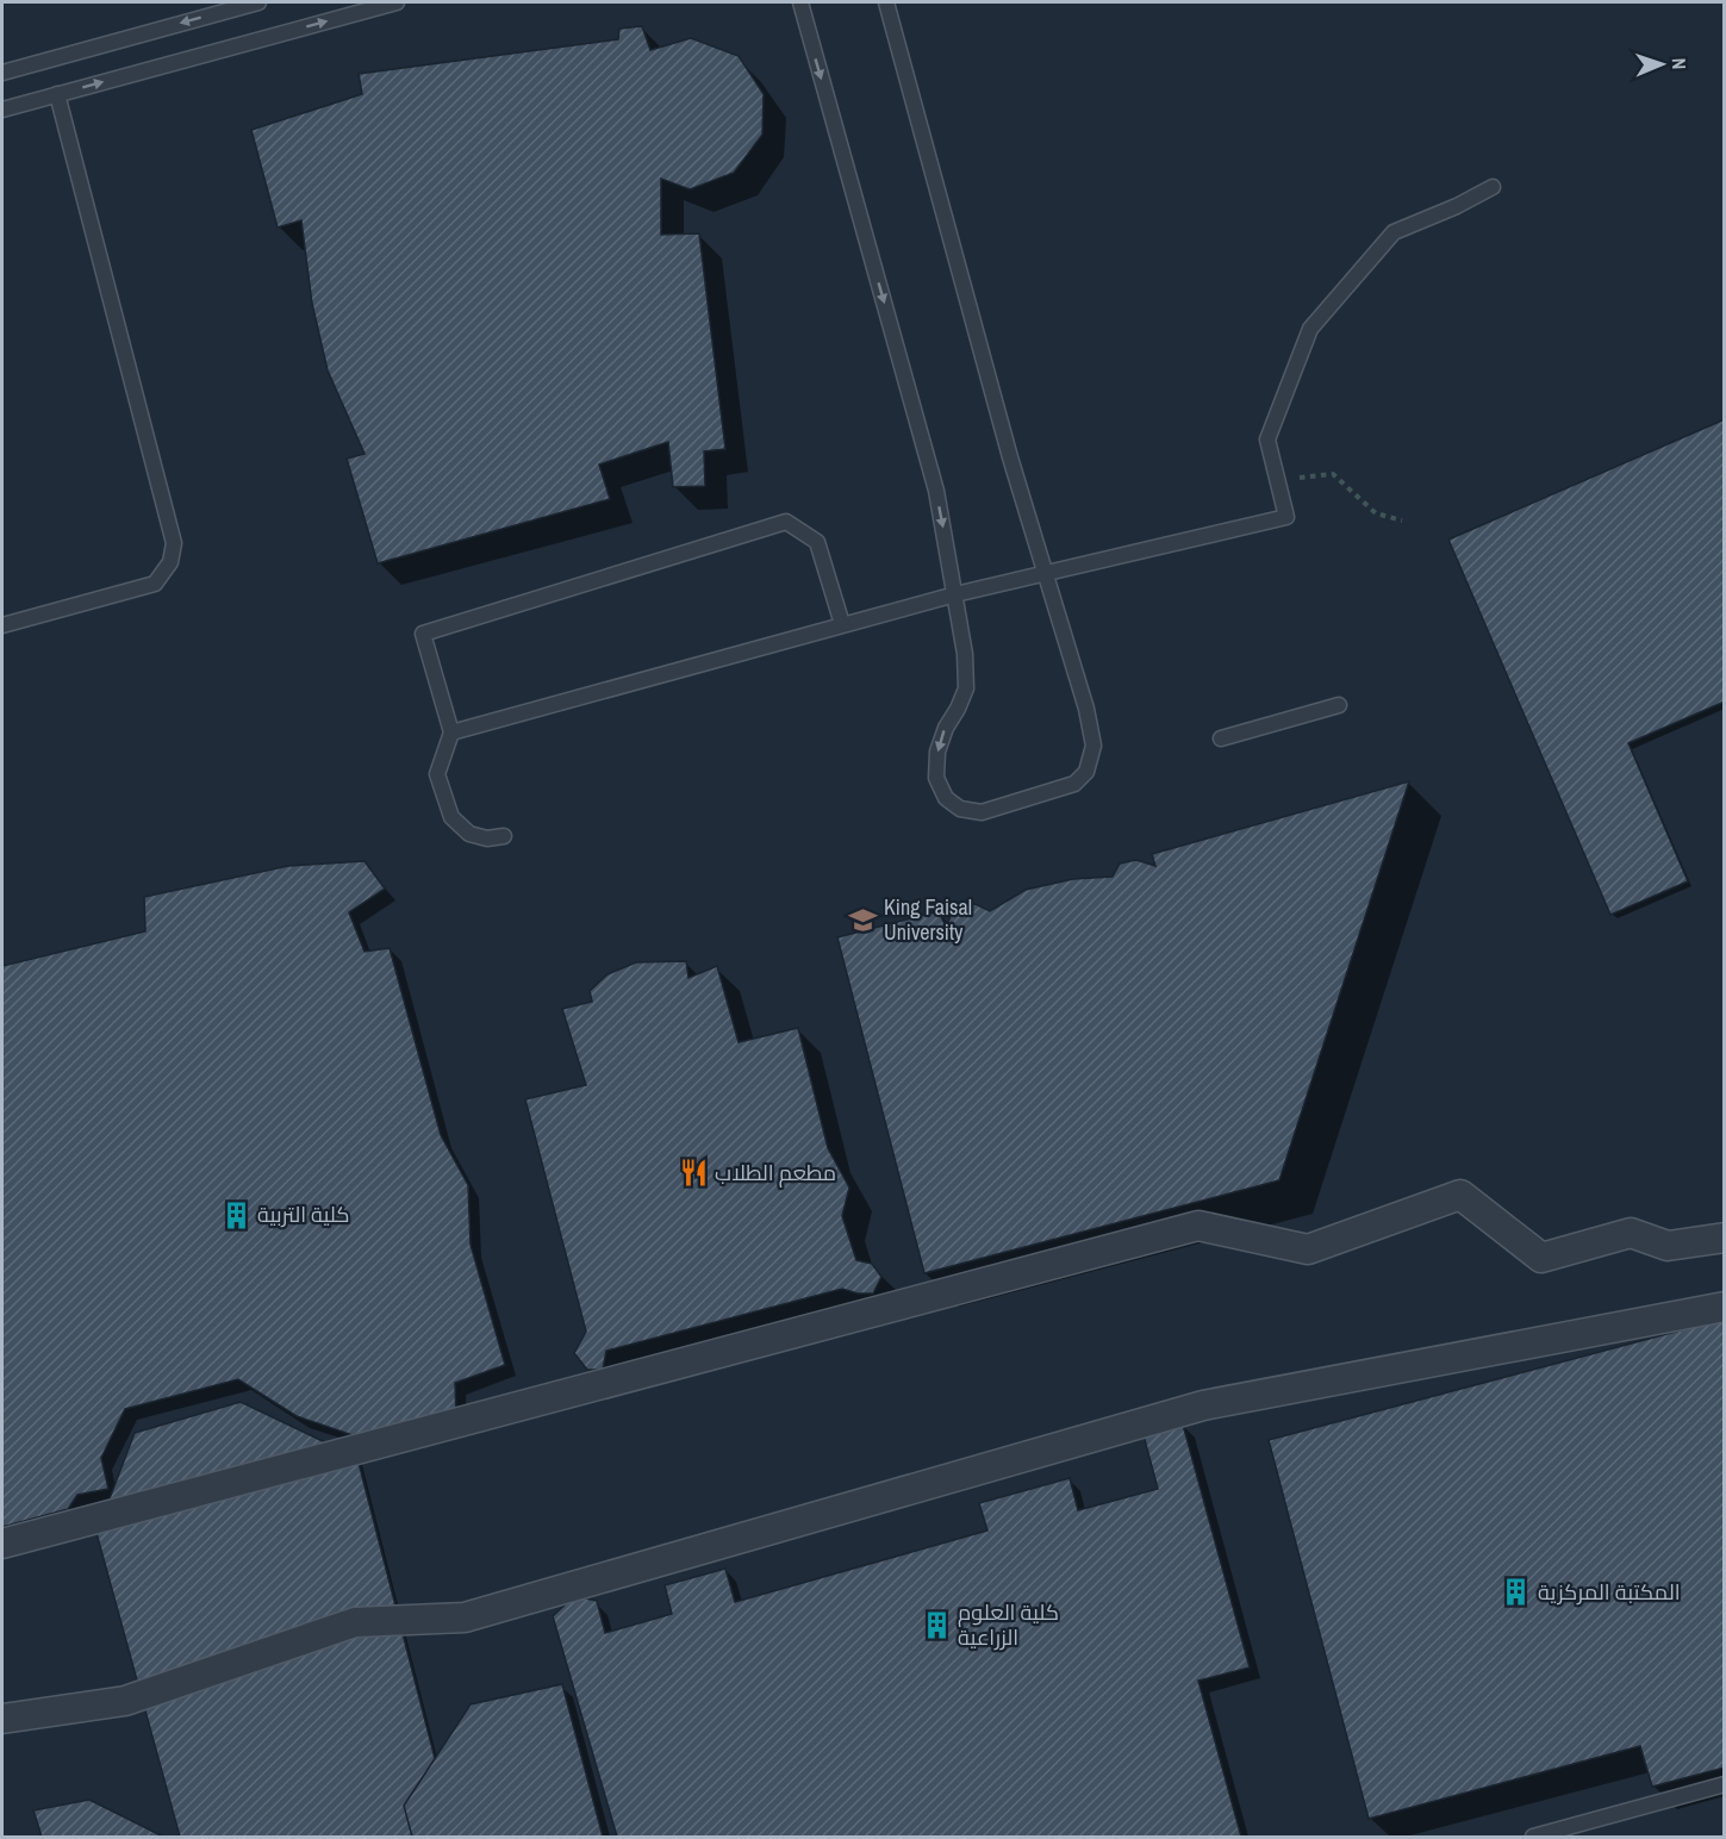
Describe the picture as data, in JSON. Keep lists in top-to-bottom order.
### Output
{
  "places": {
    "school or university": ["King Faisal University"],
    "restaurant": ["مطعم الطلاب"],
    "building": ["كلية التربية", "المكتبة المركزية", "كلية العلوم الزراعية"]
  },
  "north": "right"
}
